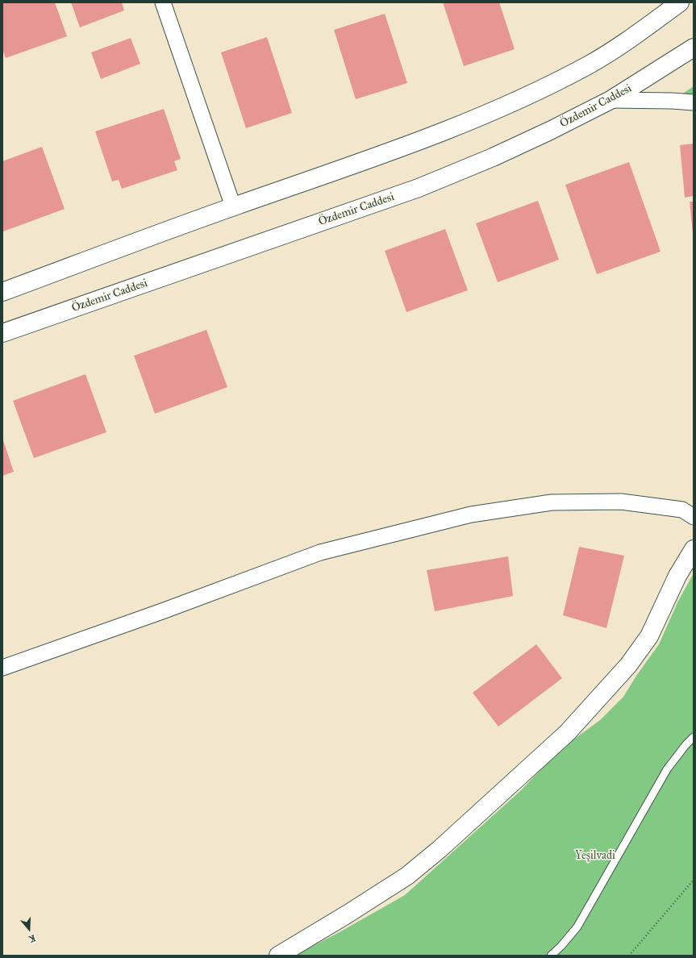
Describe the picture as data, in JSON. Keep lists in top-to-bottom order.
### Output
{
  "streets": {
    "main road": ["Özdemir Caddesi"]
  },
  "parks": ["Yeşilvadi"],
  "north": "bottom"
}
